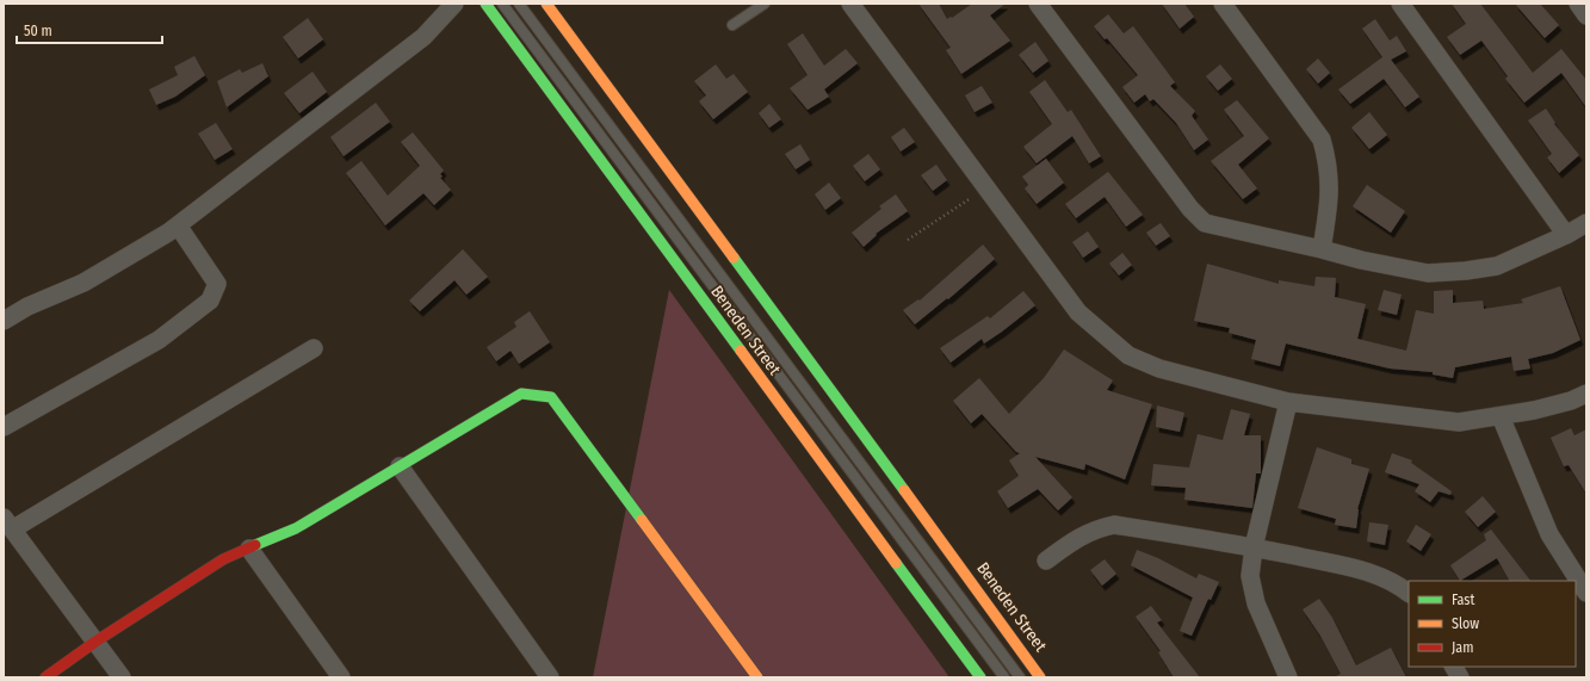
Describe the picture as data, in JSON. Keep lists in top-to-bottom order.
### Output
{
  "streets": {
    "main road": ["Beneden Street"]
  },
  "legend": ["Fast", "Slow", "Jam"],
  "scale_bar": "50 m"
}
